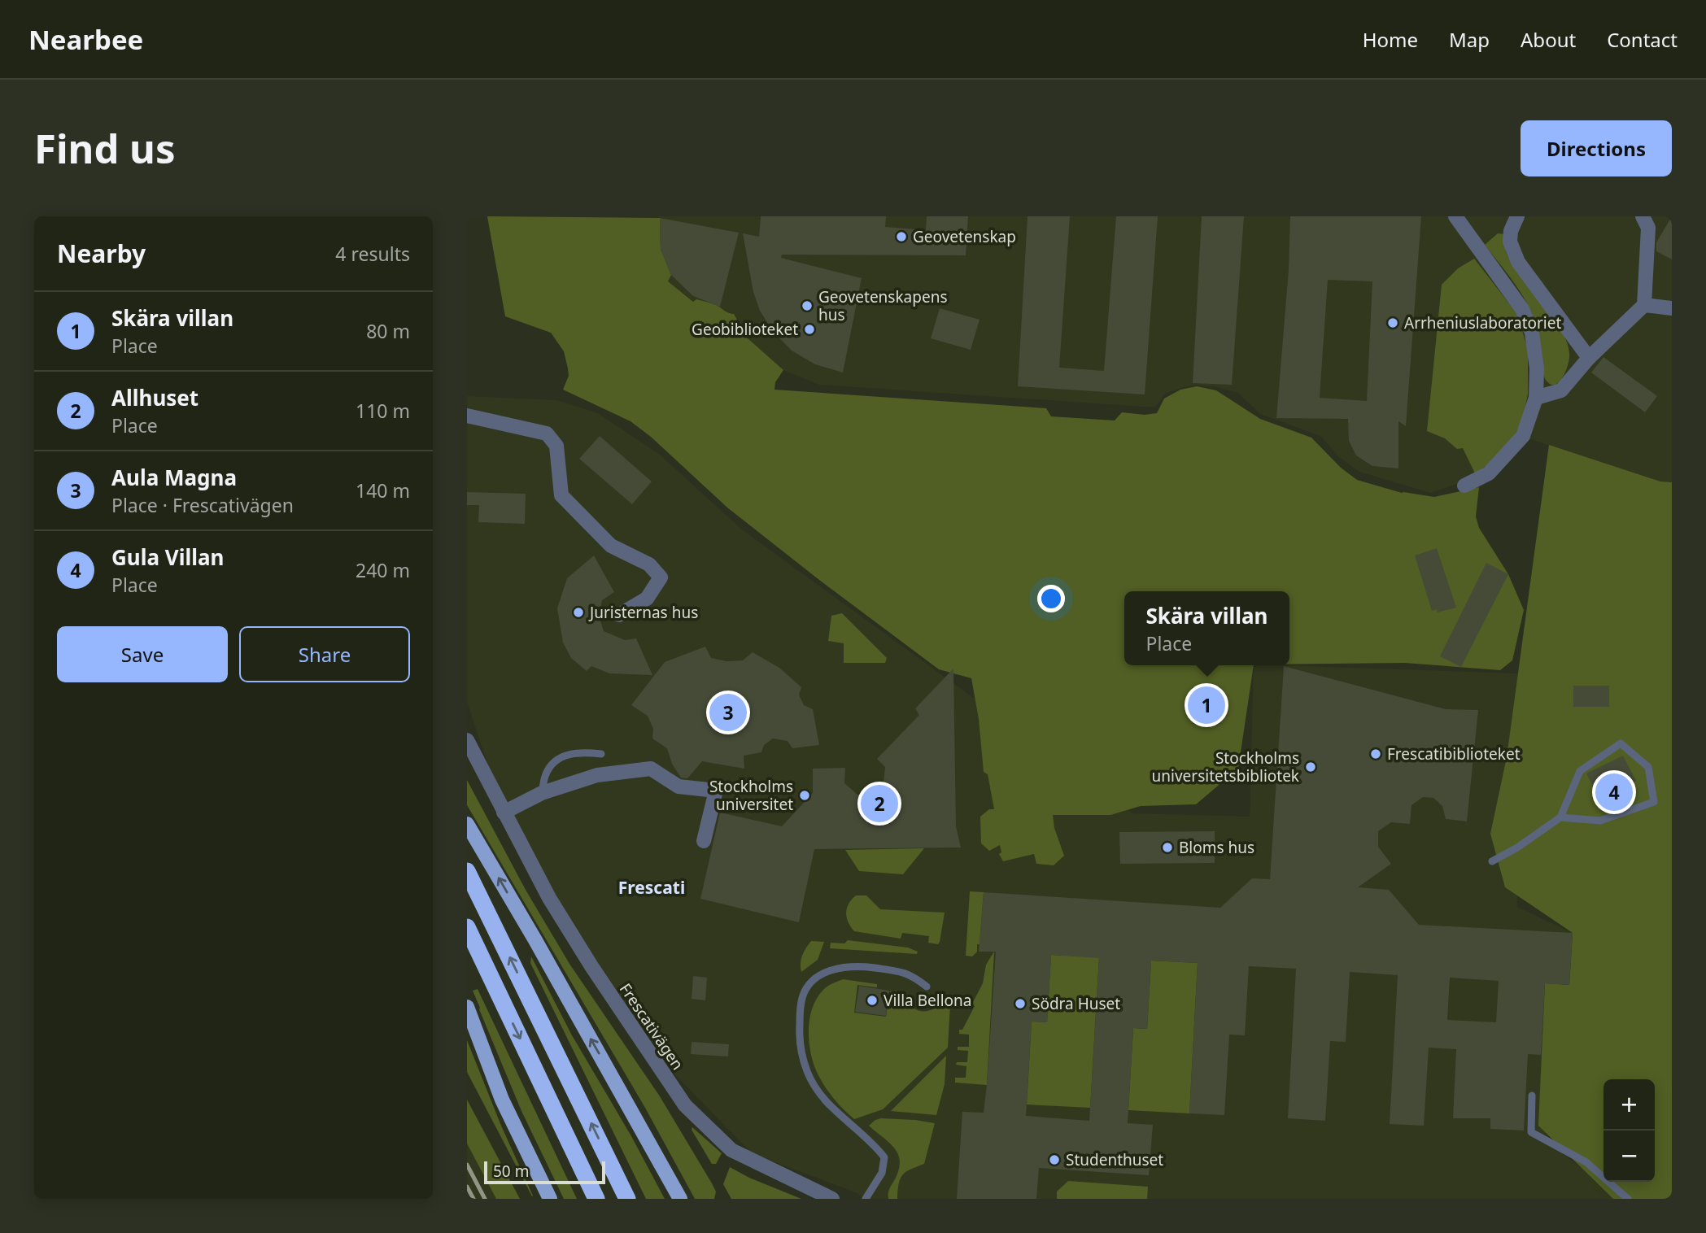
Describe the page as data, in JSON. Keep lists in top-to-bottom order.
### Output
{
  "streets": {
    "street": ["Frescativägen"]
  },
  "districts": ["Frescati"],
  "places": [
    "Geovetenskap",
    "Geovetenskapens hus",
    "Arrheniuslaboratoriet",
    "Geobiblioteket",
    "Juristernas hus",
    "Frescatibiblioteket",
    "Stockholms universitetsbibliotek",
    "Stockholms universitet",
    "Bloms hus",
    "Villa Bellona",
    "Södra Huset",
    "Studenthuset"
  ],
  "scale_bar": "50 m",
  "page": {
    "header": "Nearbee",
    "nav": [
      "Home",
      "Map",
      "About",
      "Contact"
    ],
    "buttons": [
      "Directions",
      ["Save", "Share"]
    ],
    "title": "Find us",
    "heading": ["Nearby", "4 results"],
    "list": [
      {
        "mark": "1",
        "name": "Skära villan",
        "note": "Place",
        "value": "80 m"
      },
      {
        "mark": "2",
        "name": "Allhuset",
        "note": "Place",
        "value": "110 m"
      },
      {
        "mark": "3",
        "name": "Aula Magna",
        "note": "Place · Frescativägen",
        "value": "140 m"
      },
      {
        "mark": "4",
        "name": "Gula Villan",
        "note": "Place",
        "value": "240 m"
      }
    ],
    "popup": ["Skära villan", "Place"],
    "pins": [
      "1",
      "3",
      "4",
      "2"
    ],
    "map_buttons": ["+", "−"],
    "scale": "50 m"
  }
}
